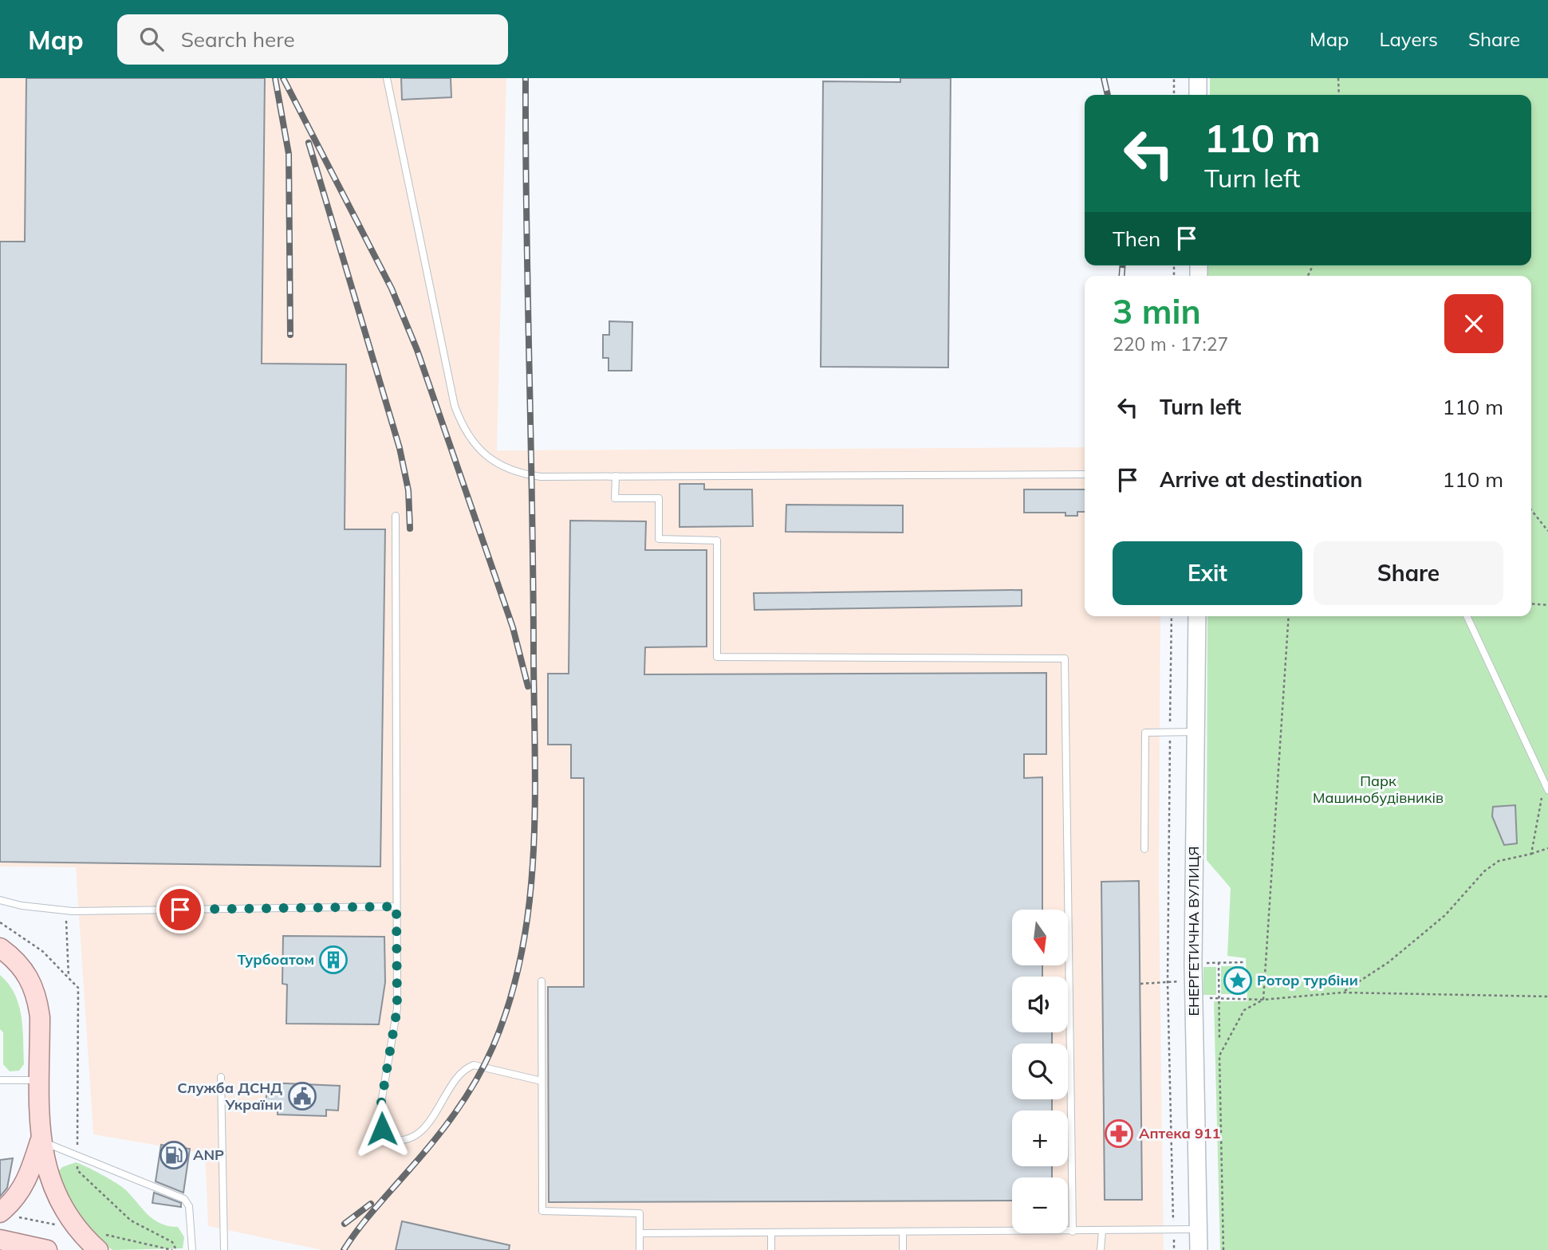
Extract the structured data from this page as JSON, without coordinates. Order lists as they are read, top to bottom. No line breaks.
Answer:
{"streets":{"street":["ЕНЕРГЕТИЧНА ВУЛИЦЯ"]},"parks":["Парк Машинобудівників"],"places":{"building":["Турбоатом"],"place":["Ротор турбіни"],"public building":["Служба ДСНД України"],"pharmacy":["Аптека 911"],"fuel station":["ANP"]},"north":"bottom","page":{"header":"Map","search":"Search here","nav":["Map","Layers","Share"],"turn":["110 m","Turn left"],"then":"Then","heading":["3 min","220 m · 17:27"],"list":[{"name":"Turn left","value":"110 m"},{"name":"Arrive at destination","value":"110 m"}],"buttons":["Exit","Share"],"map_buttons":["+","−"]}}
